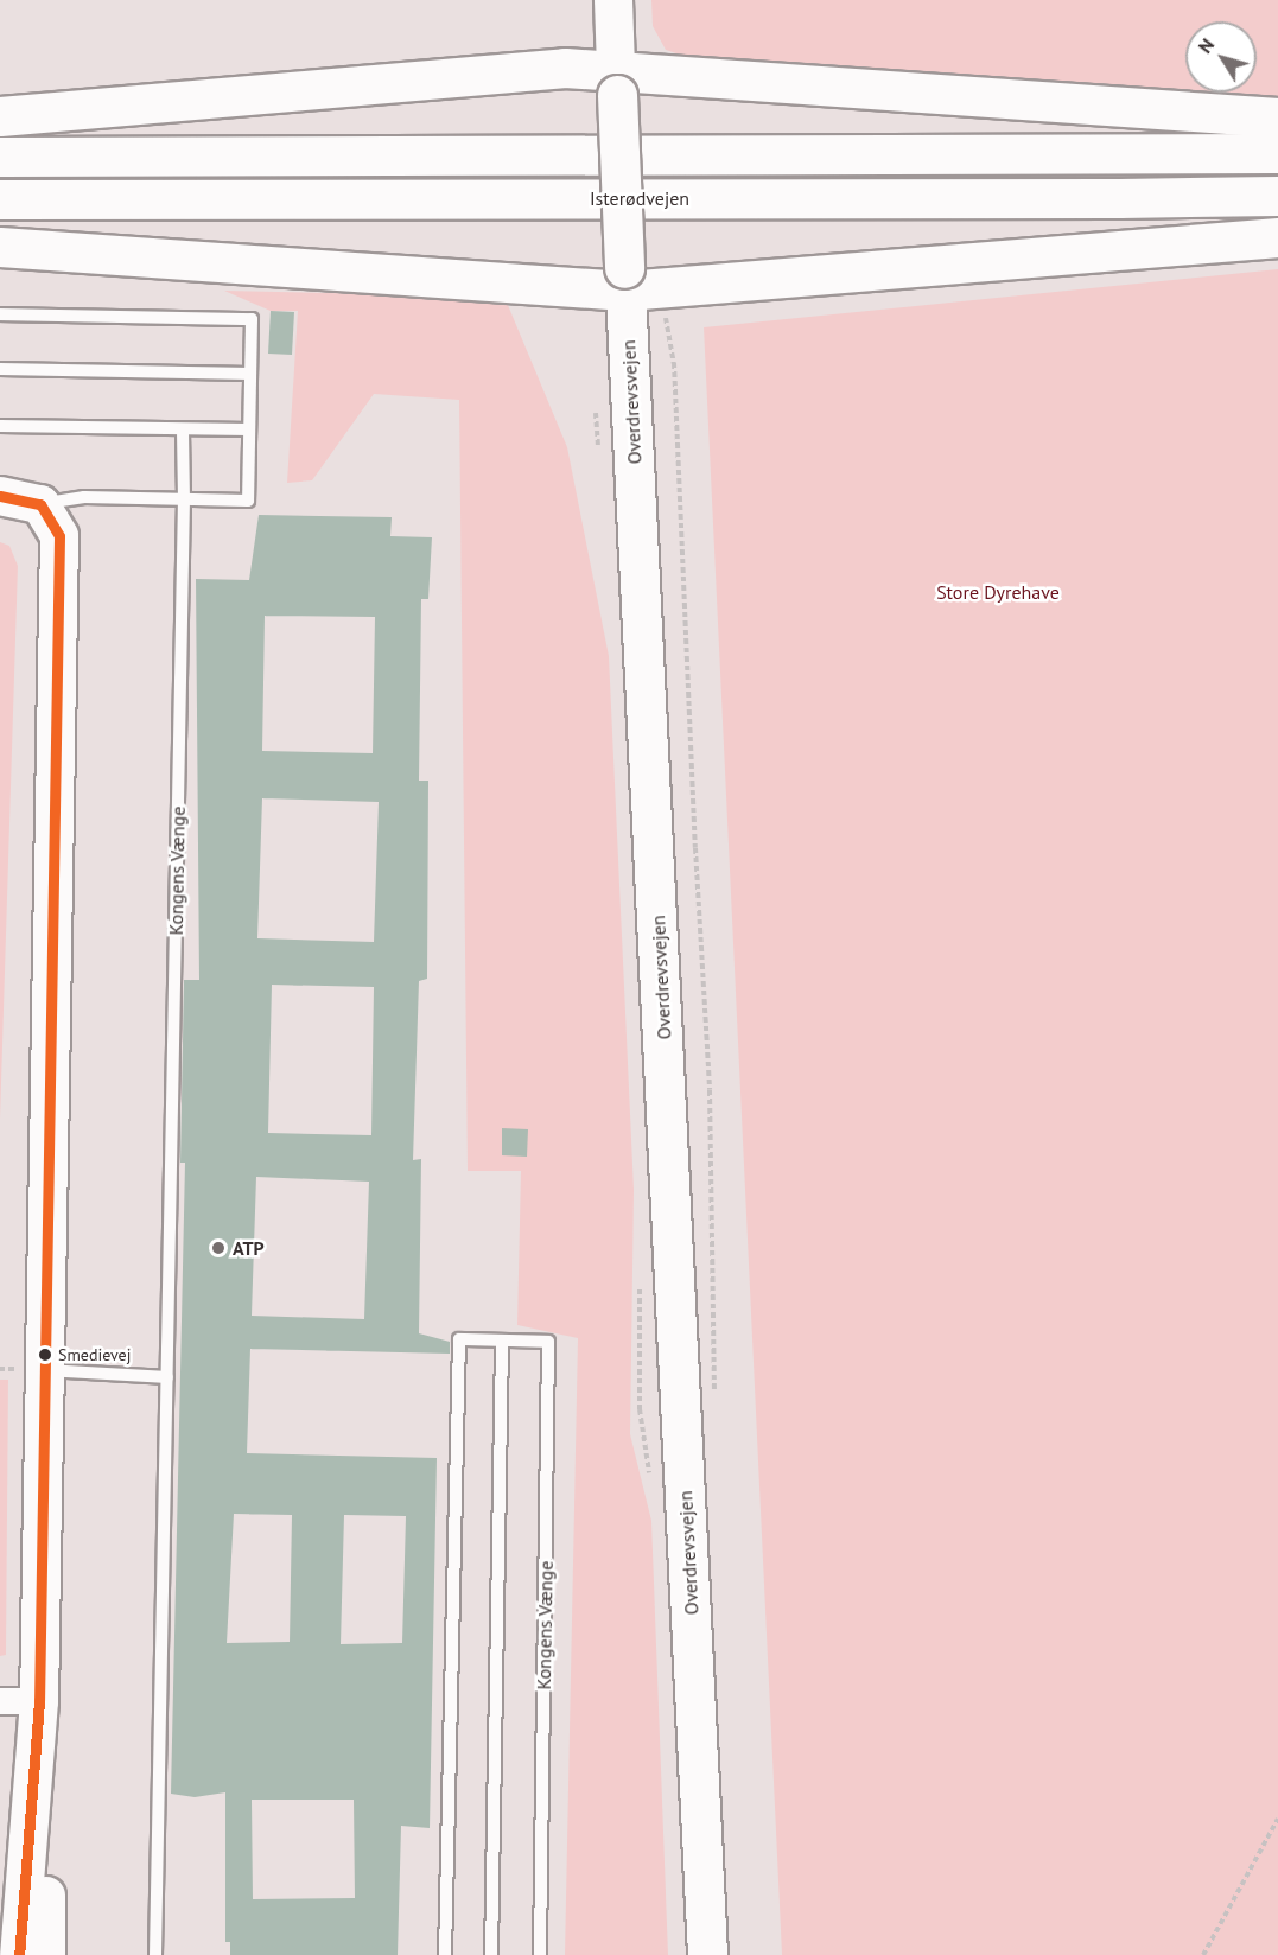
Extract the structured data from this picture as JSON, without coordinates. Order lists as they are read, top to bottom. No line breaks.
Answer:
{"streets":{"main road":["Isterødvejen","Overdrevsvejen"],"lane":["Kongens Vænge"]},"parks":["Store Dyrehave"],"places":["ATP","Smedievej"],"north":"top left"}
